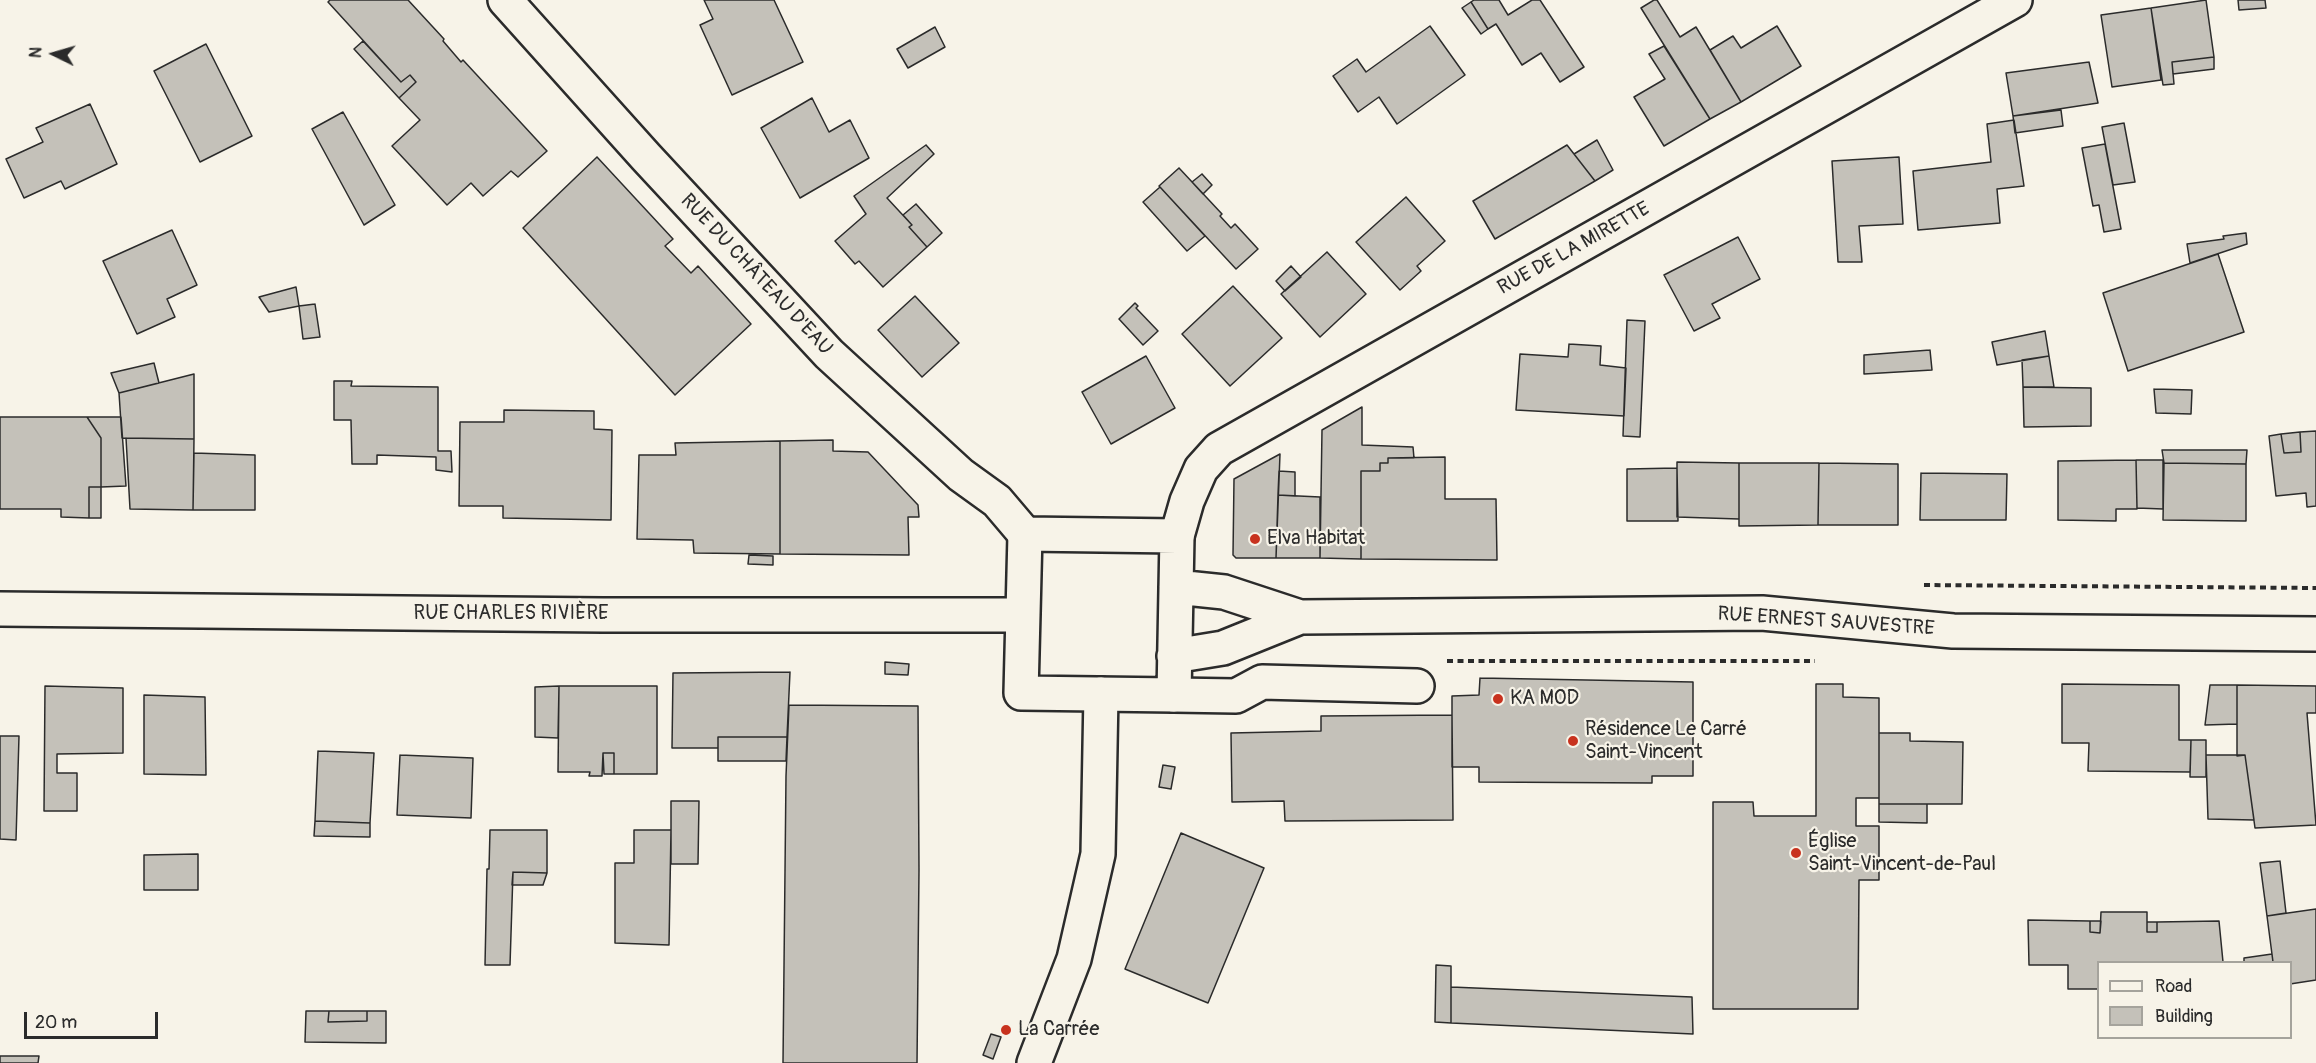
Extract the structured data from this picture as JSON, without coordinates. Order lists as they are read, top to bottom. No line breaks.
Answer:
{"streets":{"main road":["RUE DE LA MIRETTE","RUE DU CHÂTEAU D'EAU","RUE CHARLES RIVIÈRE","RUE ERNEST SAUVESTRE"]},"crossings":[["RUE DE LA MIRETTE","RUE ERNEST SAUVESTRE"]],"places":["Elva Habitat","KA MOD","Résidence Le Carré Saint-Vincent","Église Saint-Vincent-de-Paul","La Carrée"],"legend":["Road","Building"],"scale_bar":"20 m","north":"left"}
